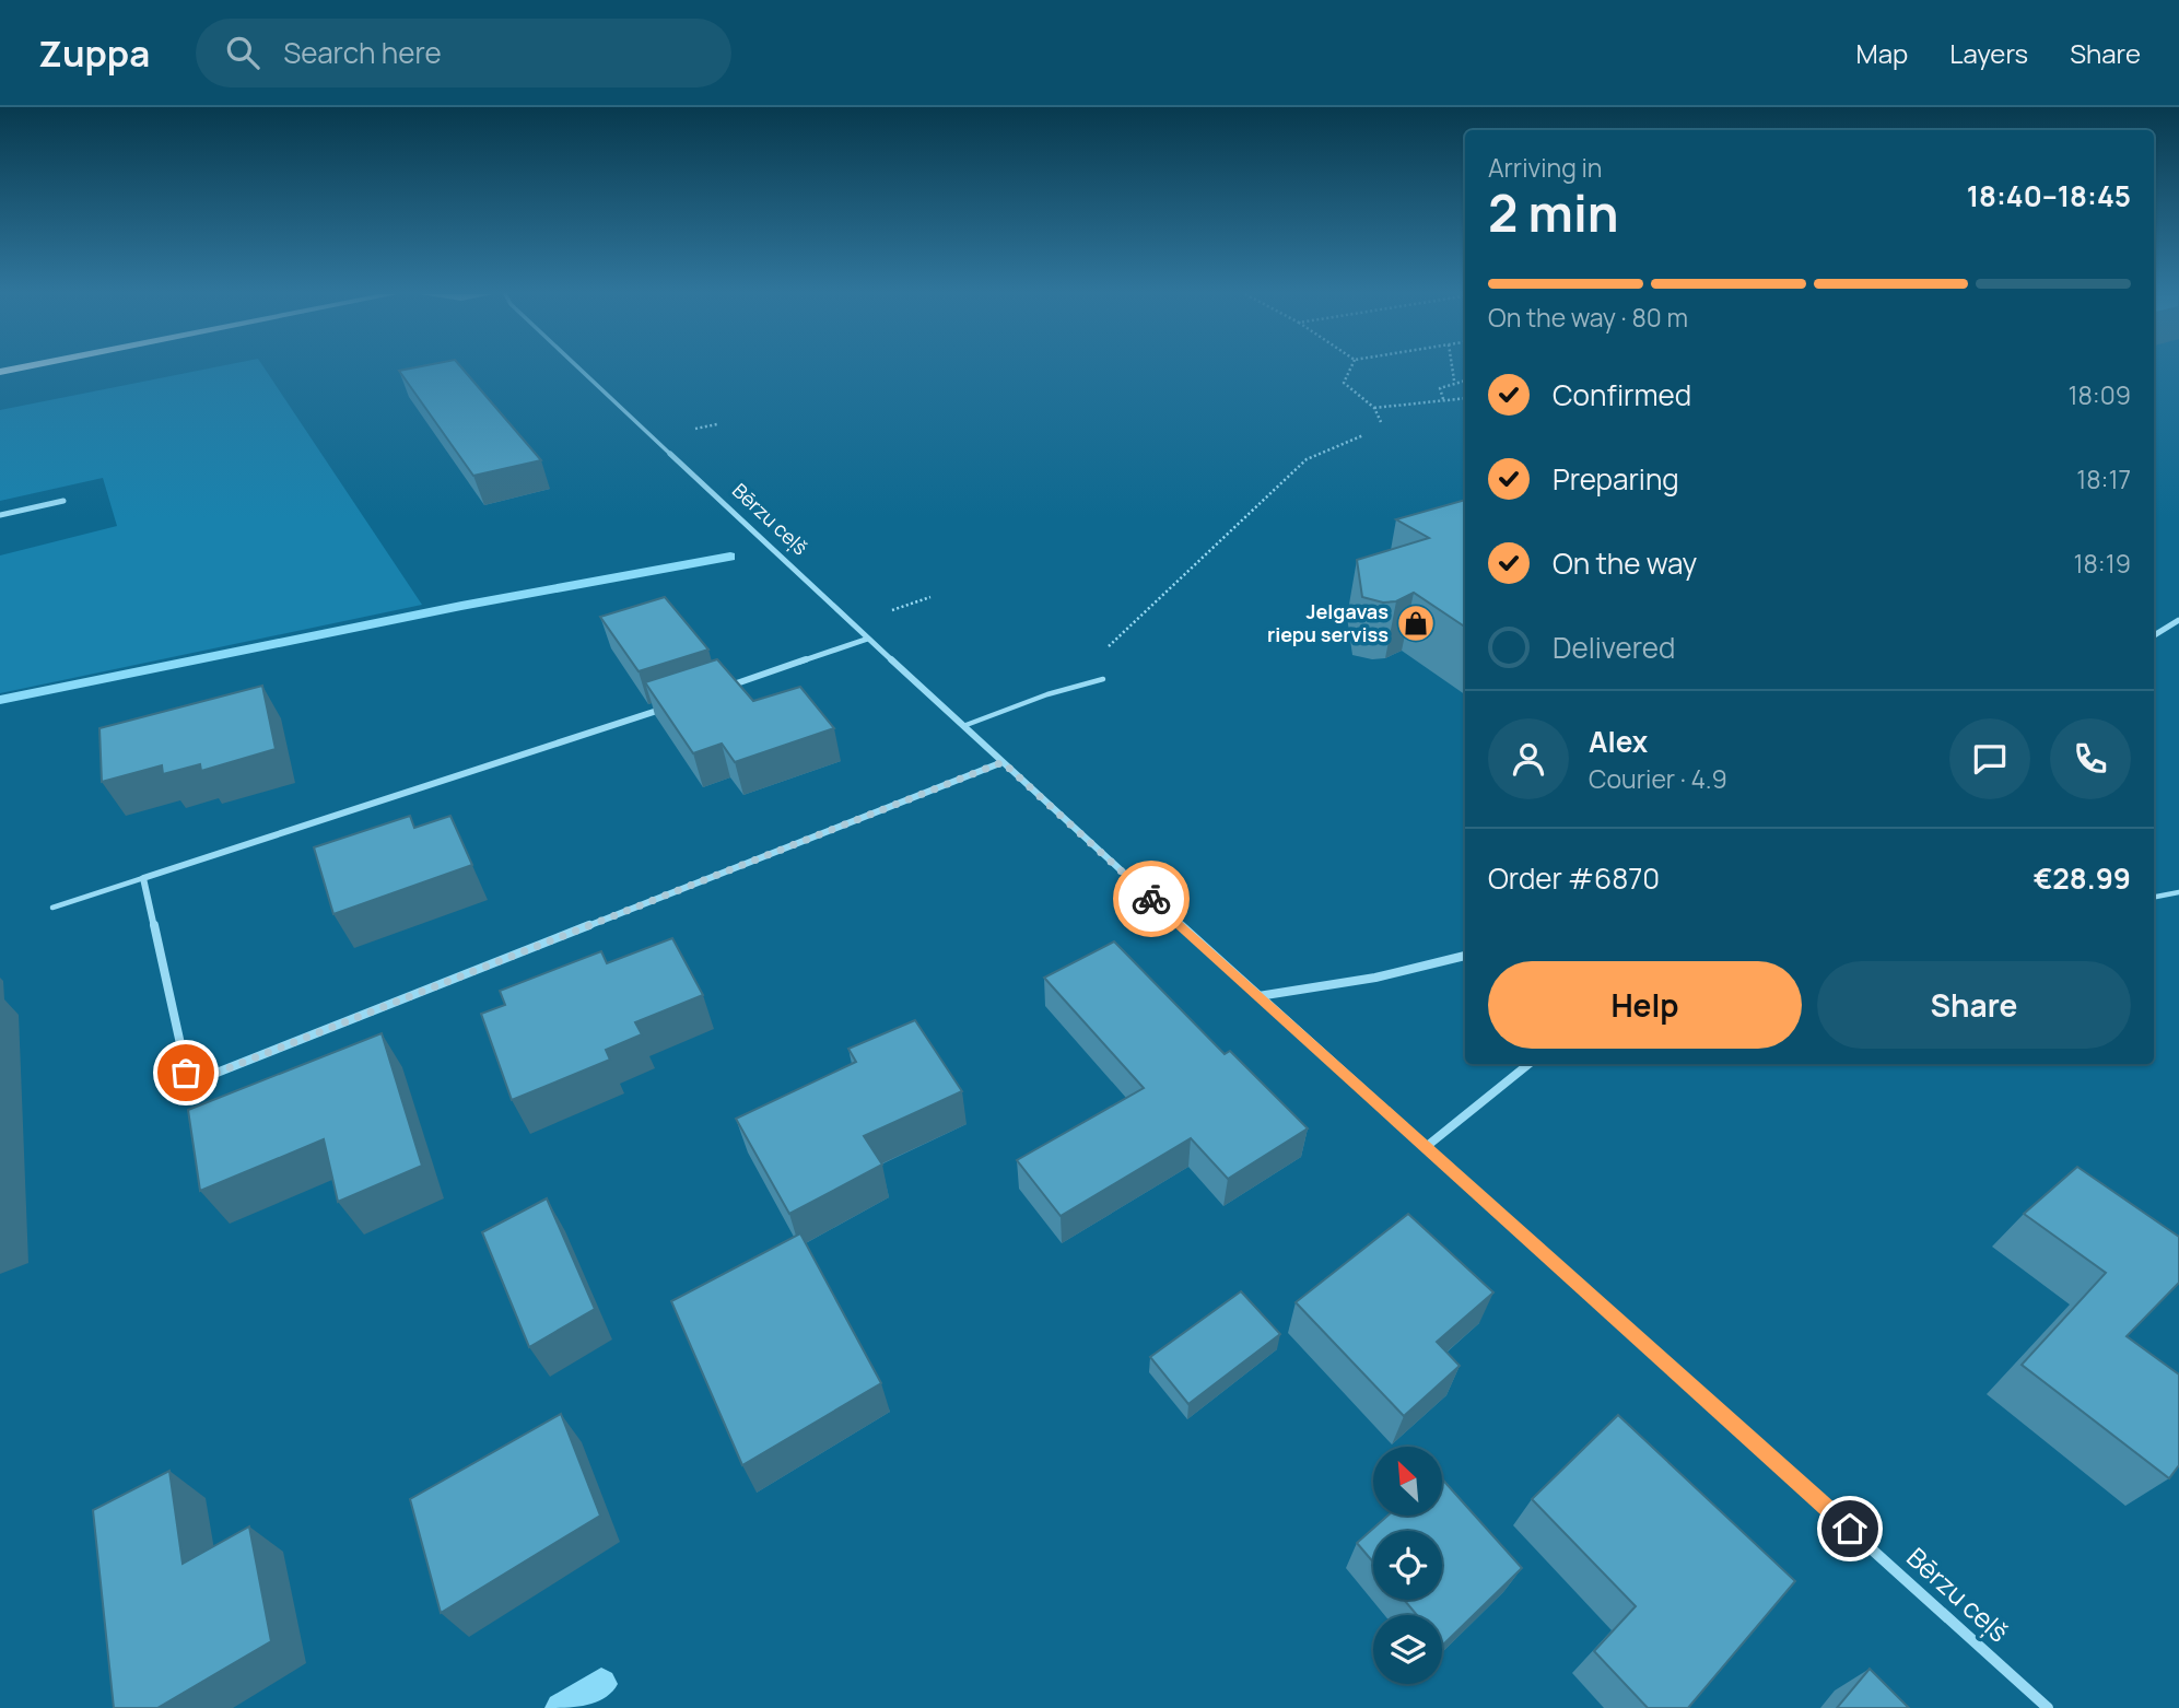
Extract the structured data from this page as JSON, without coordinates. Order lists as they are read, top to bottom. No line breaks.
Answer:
{"streets":{"street":["Bērzu ceļš"]},"places":{"shop":["Jelgavas riepu serviss"]},"north":"top left","page":{"header":"Zuppa","search":"Search here","nav":["Map","Layers","Share"],"heading":["2 min","Arriving in","18:40–18:45"],"panel":["Alex","Courier · 4.9","Order #6870","€28.99"],"bar":"On the way · 80 m","list":[["Confirmed","18:09"],["Preparing","18:17"],["On the way","18:19"],"Delivered"],"buttons":["Help","Share"]}}
